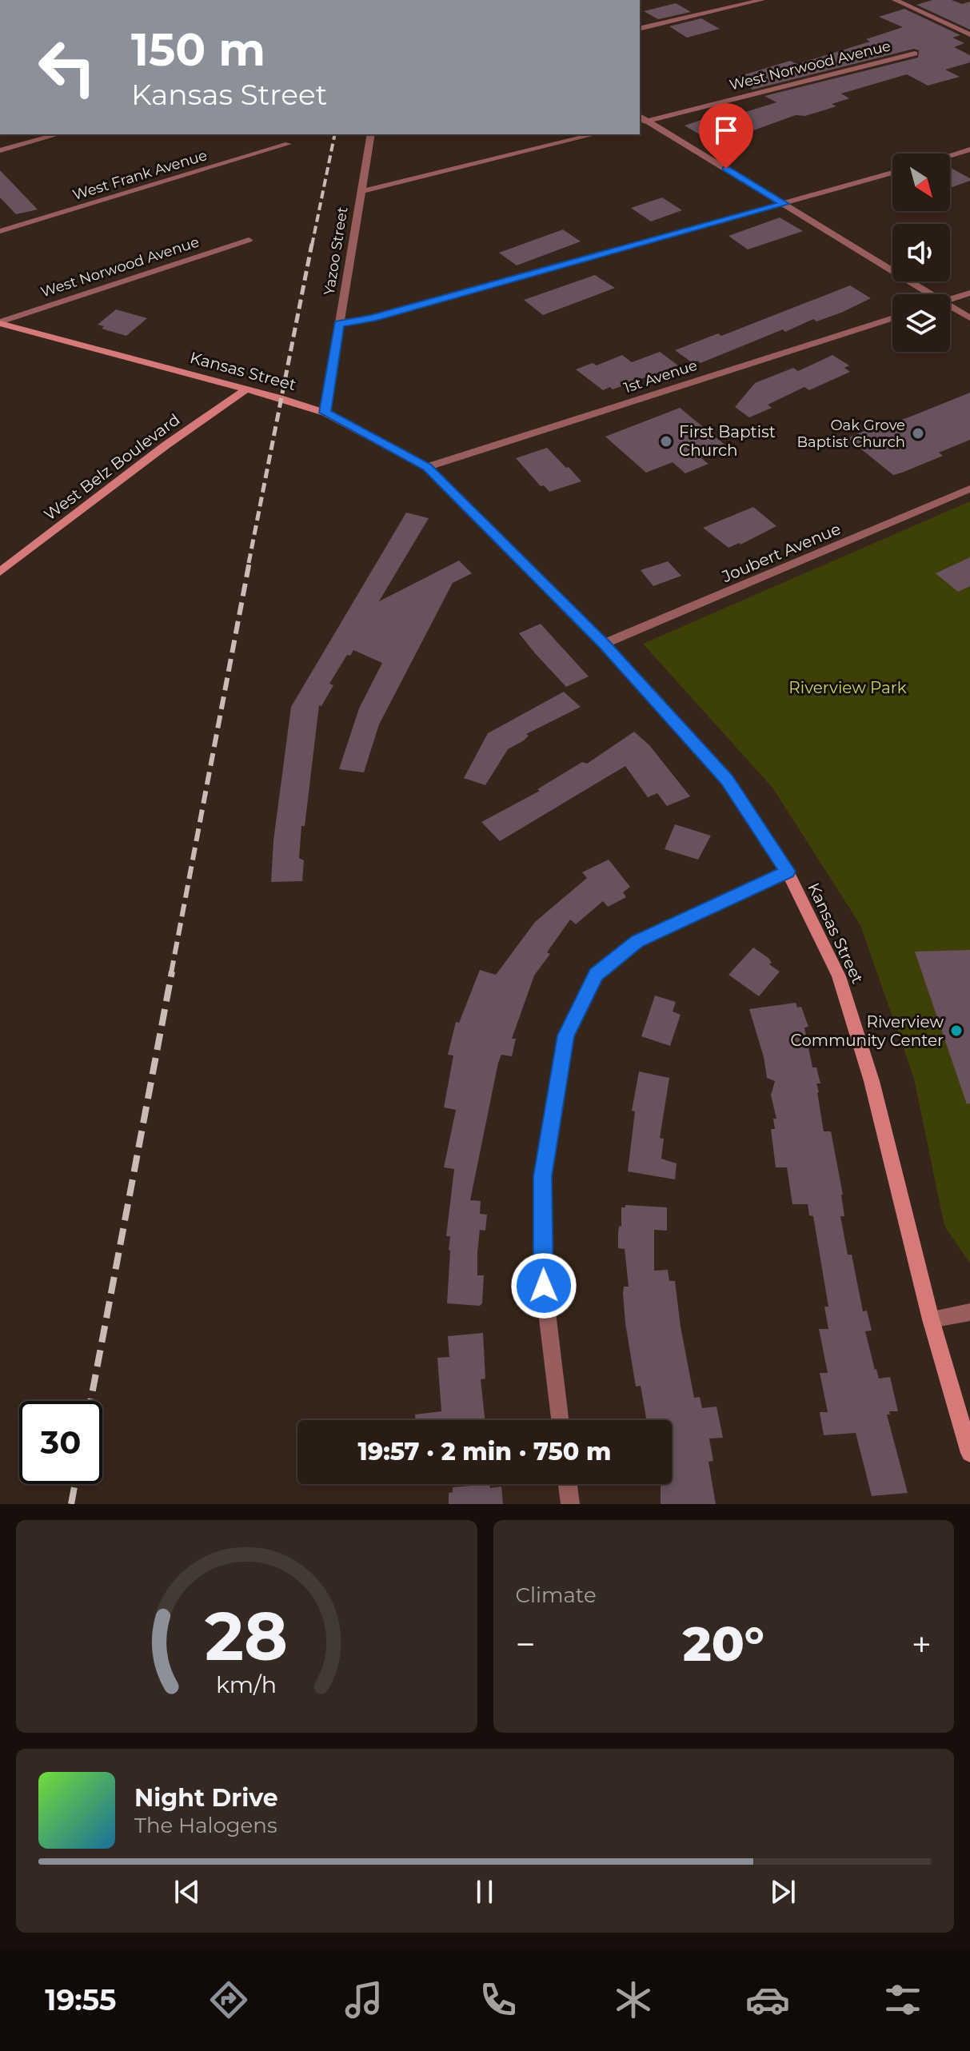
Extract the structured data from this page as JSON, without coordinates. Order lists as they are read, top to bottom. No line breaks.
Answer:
{"streets":{"street":["West Norwood Avenue","West Frank Avenue","Yazoo Street","Kansas Street","1st Avenue","West Belz Boulevard","Joubert Avenue"]},"crossings":[["West Norwood Avenue","Kansas Street"],["Yazoo Street","Kansas Street"],["Kansas Street","1st Avenue"],["Kansas Street","West Belz Boulevard"],["Kansas Street","Joubert Avenue"]],"parks":["Riverview Park"],"places":["Oak Grove Baptist Church","First Baptist Church","Riverview Community Center"],"north":"bottom right","page":{"turn":["150 m","Kansas Street"],"limit":"30","trip":"19:57 · 2 min · 750 m","tile":"Climate","heat":["−","20°","+"],"song":["Night Drive","The Halogens"],"tabs":"19:55","gauge":["28","km/h"]}}
